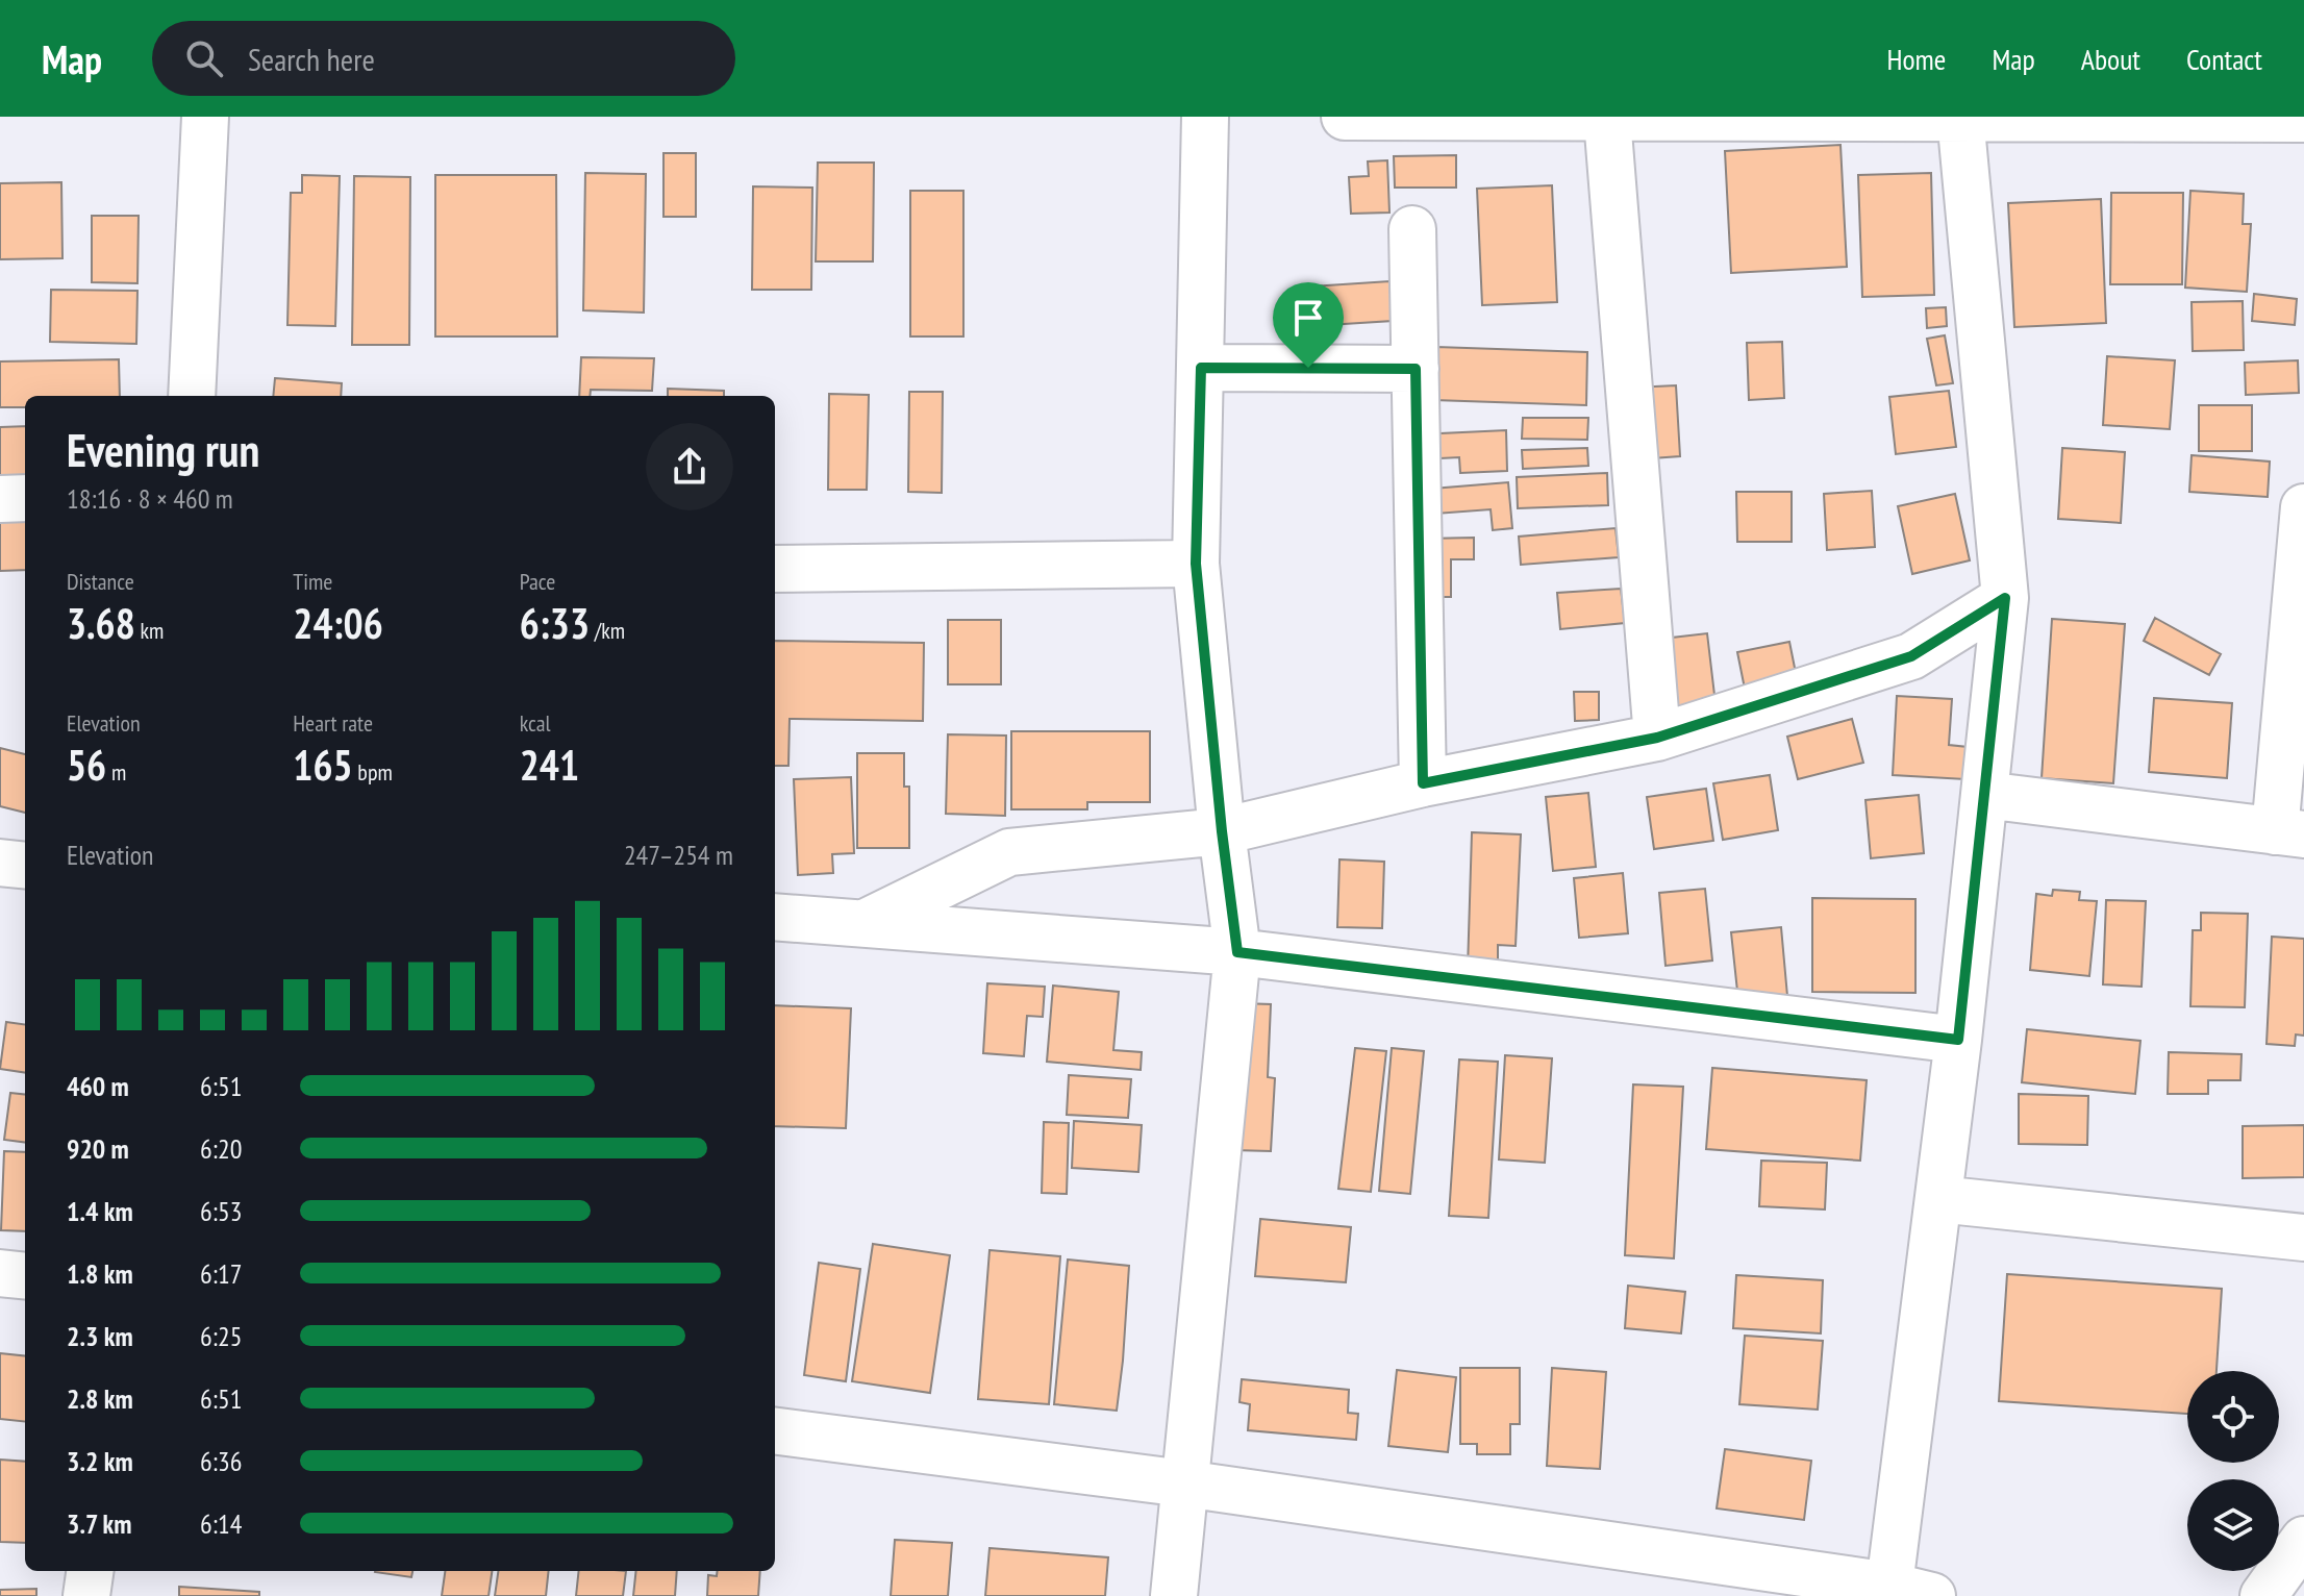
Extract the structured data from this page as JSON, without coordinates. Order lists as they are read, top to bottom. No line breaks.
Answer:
{"page":{"header":"Map","search":"Search here","nav":["Home","Map","About","Contact"],"heading":["Evening run","18:16 · 8 × 460 m"],"stats":[["Distance","3.68 km"],["Time","24:06"],["Pace","6:33 /km"],["Elevation","56 m"],["Heart rate","165 bpm"],["kcal","241"]],"chart":["Elevation","247–254 m"],"list":[{"name":"460 m","note":"6:51"},{"name":"920 m","note":"6:20"},{"name":"1.4 km","note":"6:53"},{"name":"1.8 km","note":"6:17"},{"name":"2.3 km","note":"6:25"},{"name":"2.8 km","note":"6:51"},{"name":"3.2 km","note":"6:36"},{"name":"3.7 km","note":"6:14"}]}}
